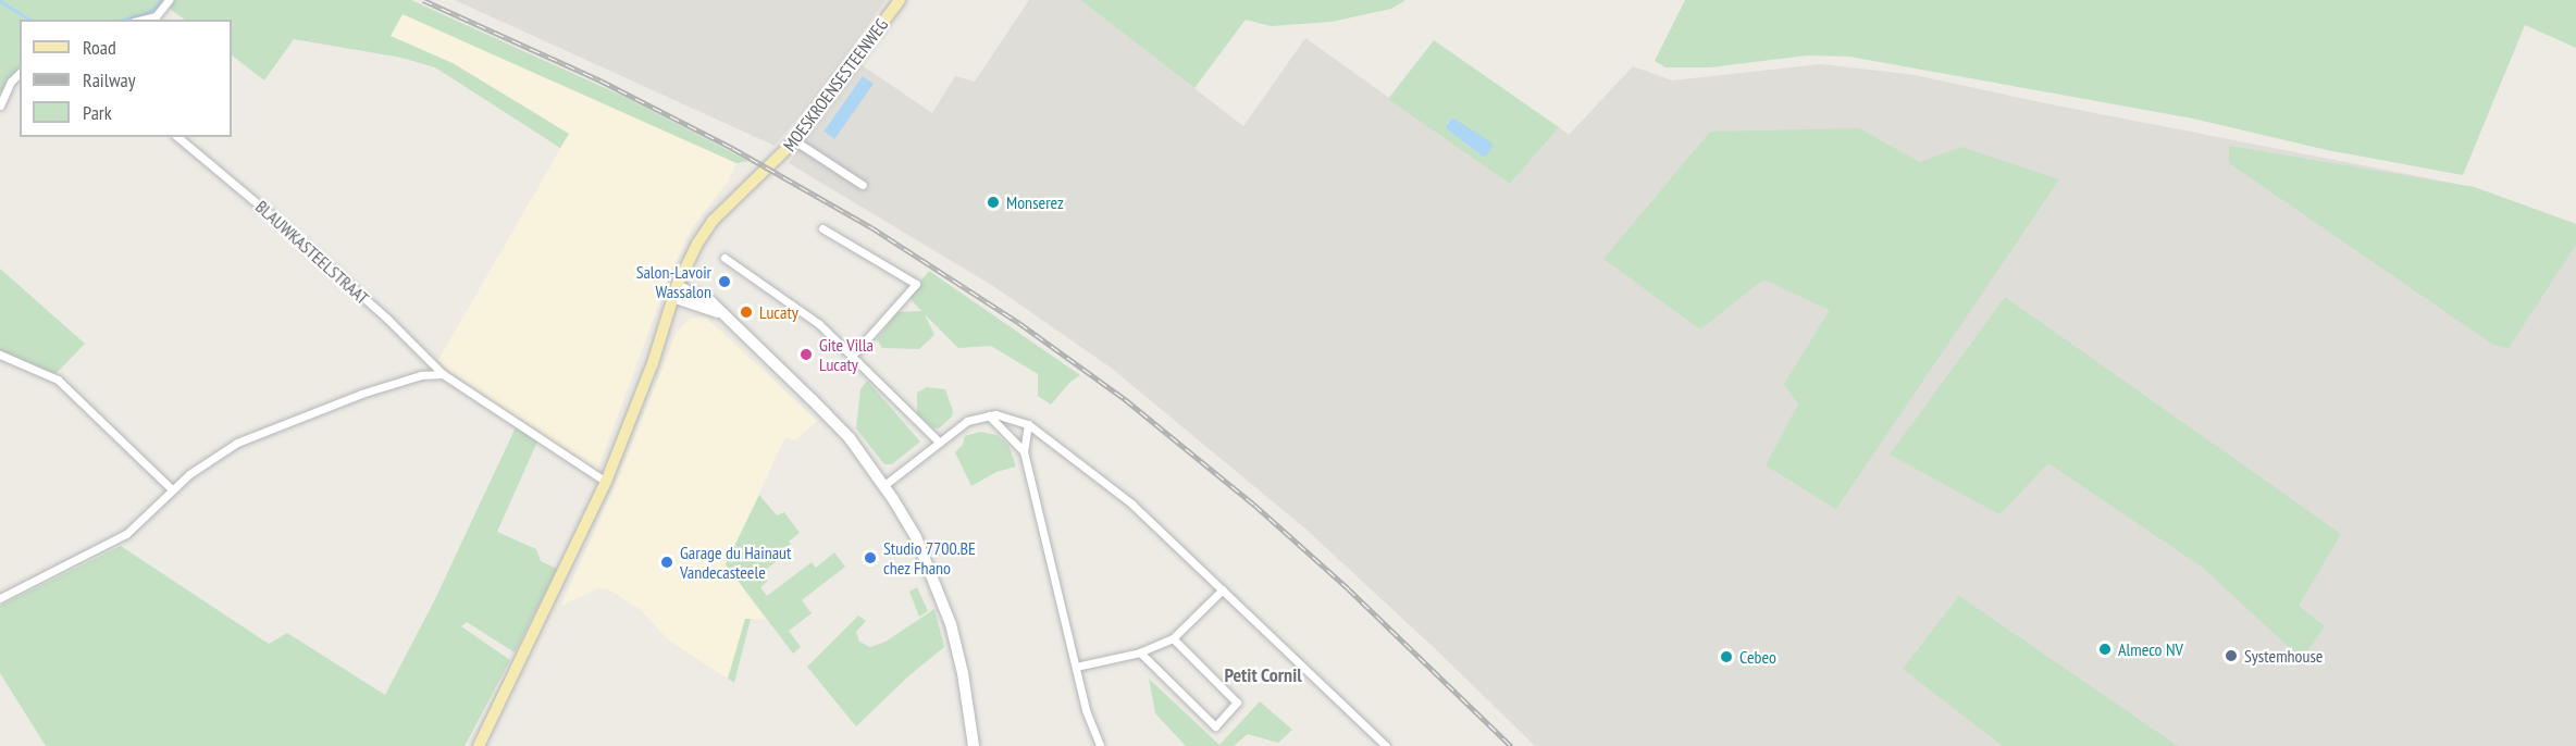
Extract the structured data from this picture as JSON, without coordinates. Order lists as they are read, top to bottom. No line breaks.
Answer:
{"streets":{"main road":["MOESKROENSESTEENWEG"],"street":["BLAUWKASTEELSTRAAT"]},"crossings":[["MOESKROENSESTEENWEG","BLAUWKASTEELSTRAAT"]],"districts":["Petit Cornil"],"places":["Monserez","Salon-Lavoir Wassalon","Lucaty","Gite Villa Lucaty","Studio 7700.BE chez Fhano","Garage du Hainaut Vandecasteele","Almeco NV","Systemhouse","Cebeo"],"legend":["Road","Railway","Park"]}
